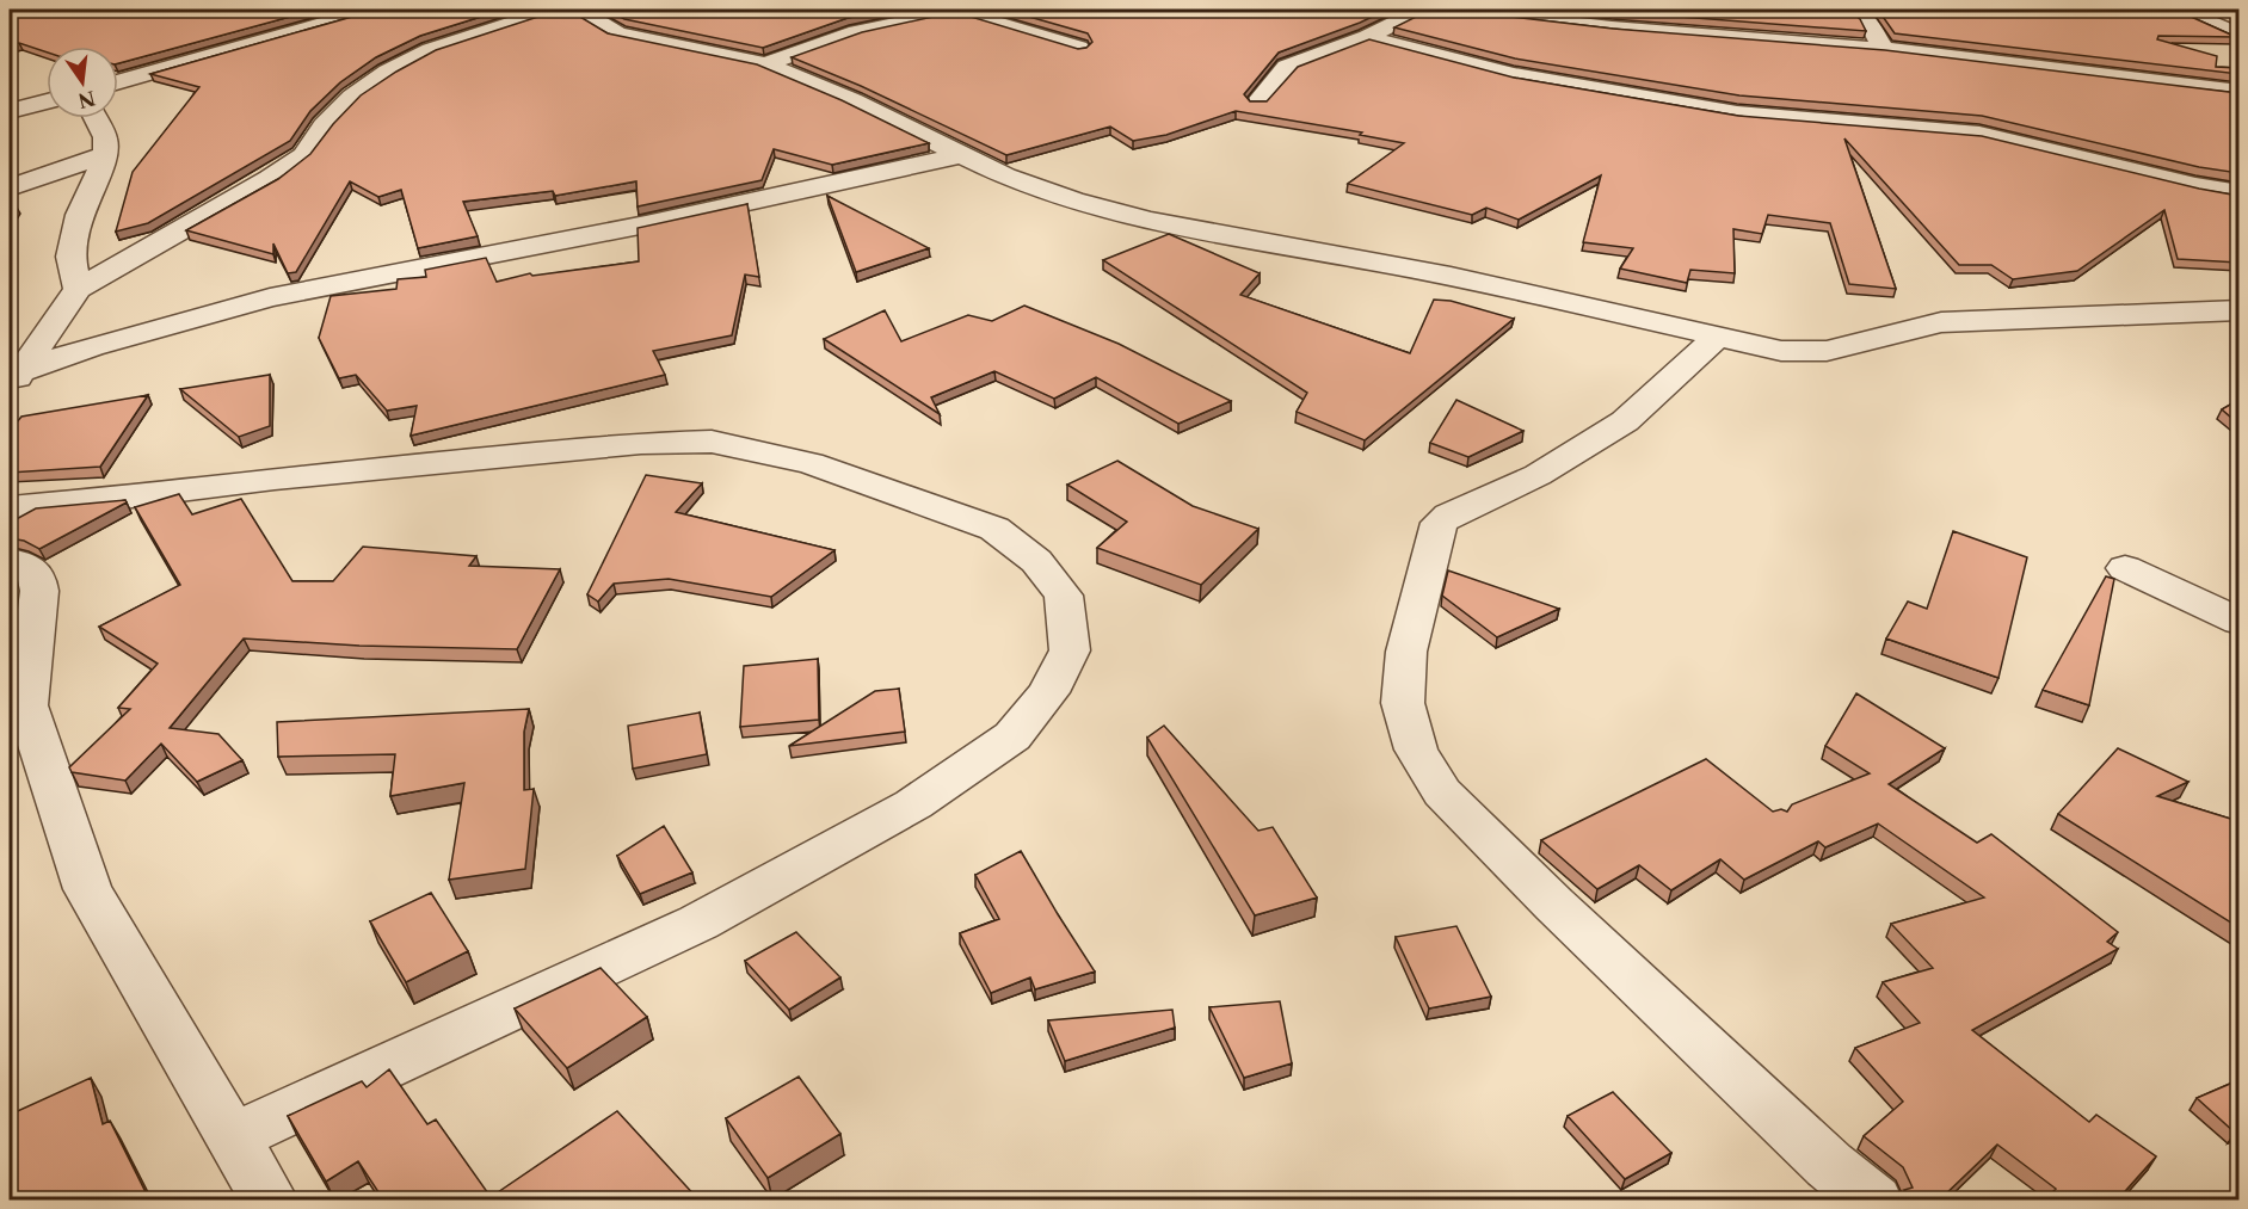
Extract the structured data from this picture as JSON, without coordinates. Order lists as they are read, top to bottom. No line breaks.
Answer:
{"north":"bottom"}
